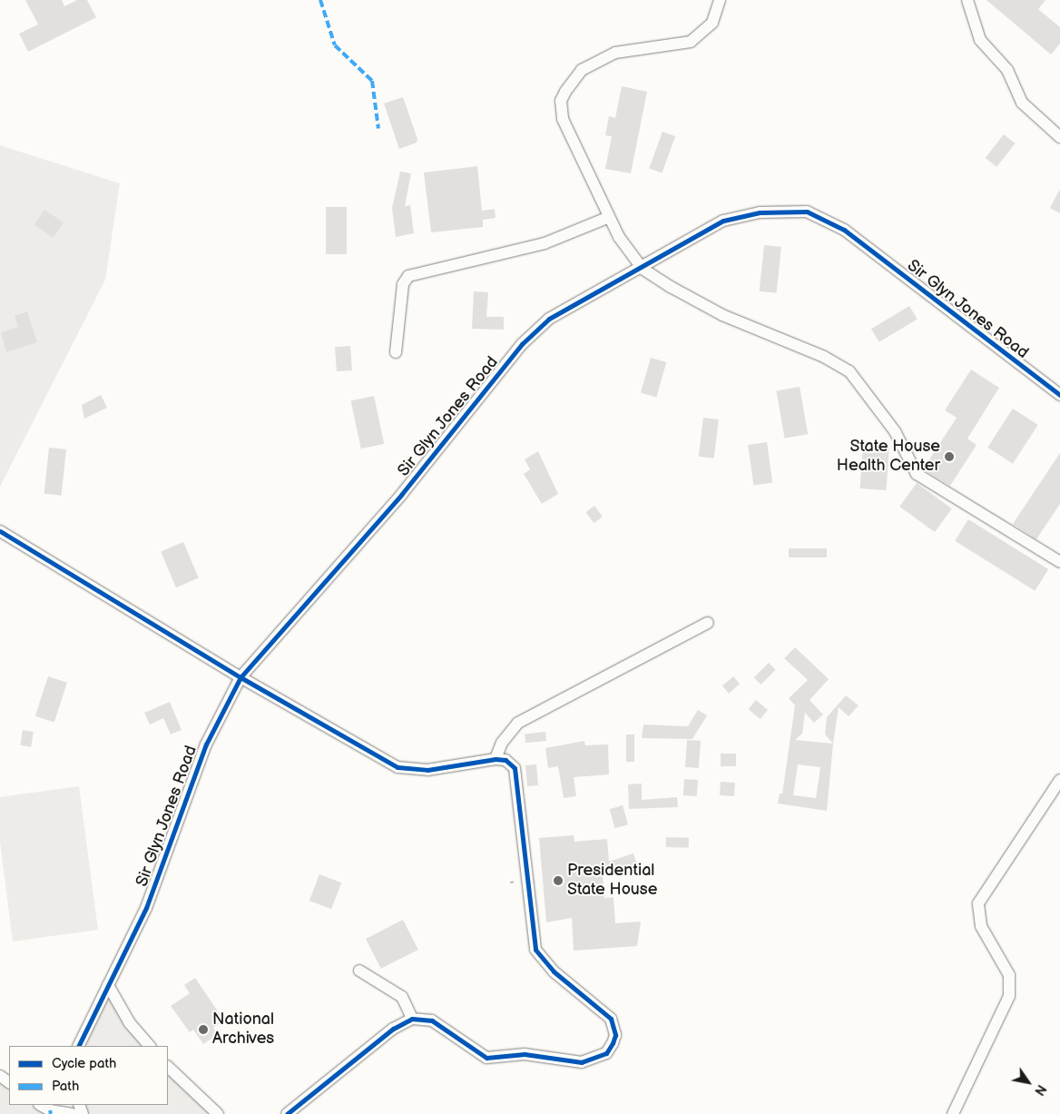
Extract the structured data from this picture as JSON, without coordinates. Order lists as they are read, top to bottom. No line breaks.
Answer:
{"streets":{"street":["Sir Glyn Jones Road"]},"places":["State House Health Center","Presidential State House","National Archives"],"legend":["Cycle path","Path"],"north":"bottom right"}
